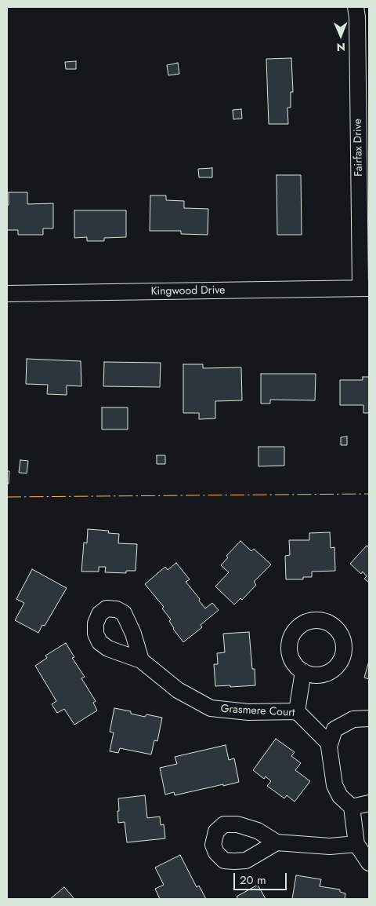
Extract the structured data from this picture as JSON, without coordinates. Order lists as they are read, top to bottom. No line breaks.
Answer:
{"streets":{"street":["Fairfax Drive","Kingwood Drive","Grasmere Court"]},"crossings":[["Fairfax Drive","Kingwood Drive"]],"scale_bar":"20 m","north":"bottom"}
